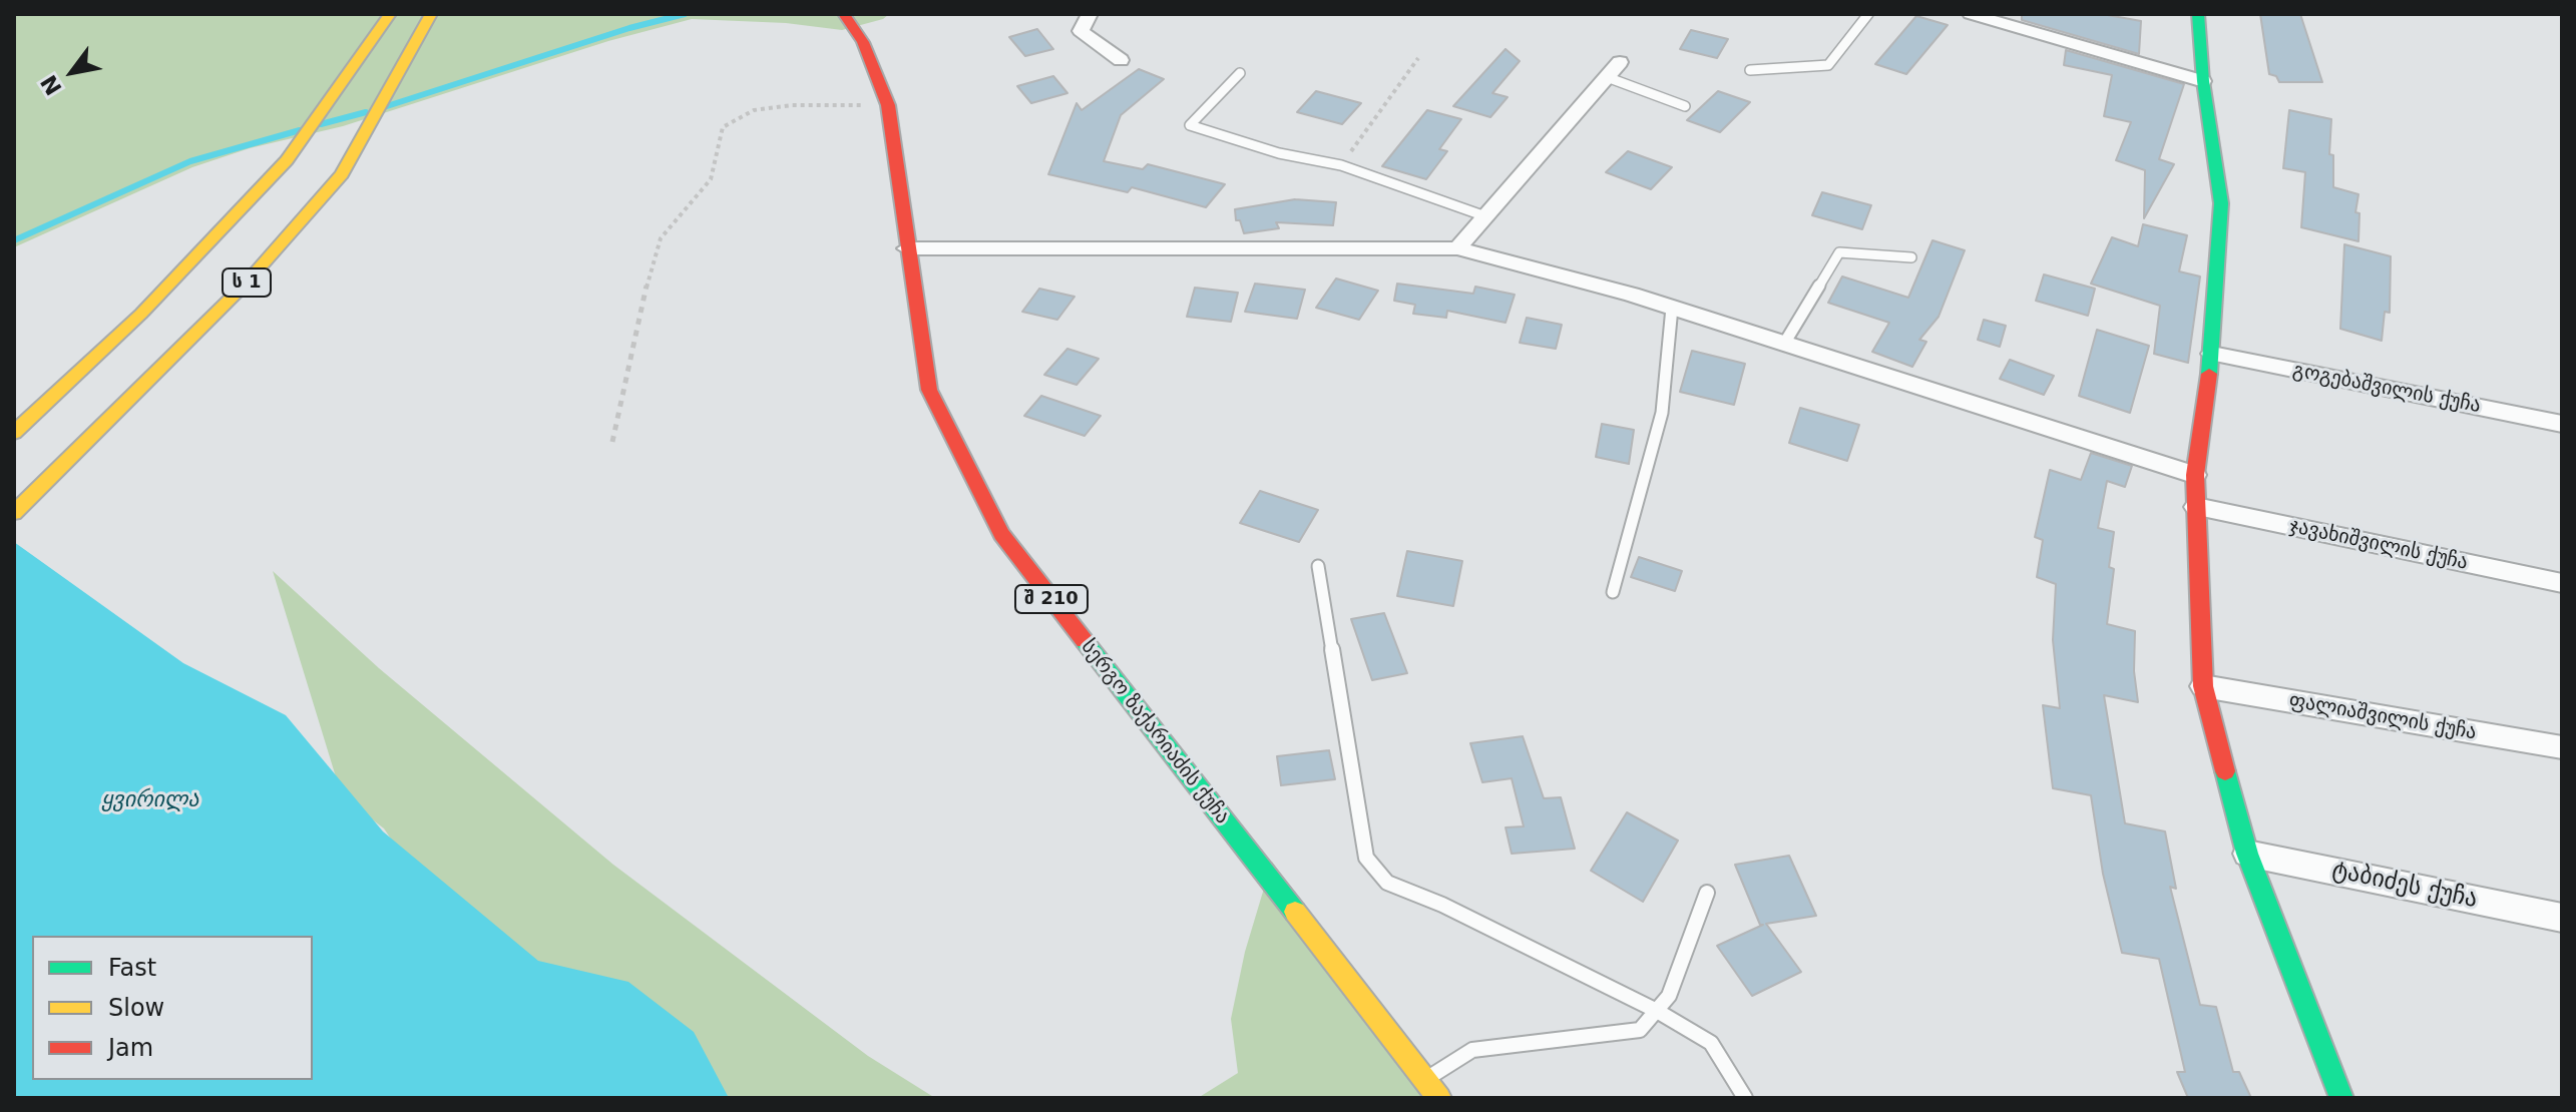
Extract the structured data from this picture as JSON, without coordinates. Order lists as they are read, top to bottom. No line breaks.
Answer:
{"streets":{"main road":["ს 1","შ 210","სერგო ზაქარიაძის ქუჩა"],"street":["გოგებაშვილის ქუჩა","ჯავახიშვილის ქუჩა","ფალიაშვილის ქუჩა","ტაბიძეს ქუჩა"]},"water":["ყვირილა"],"legend":["Fast","Slow","Jam"],"north":"bottom left"}
